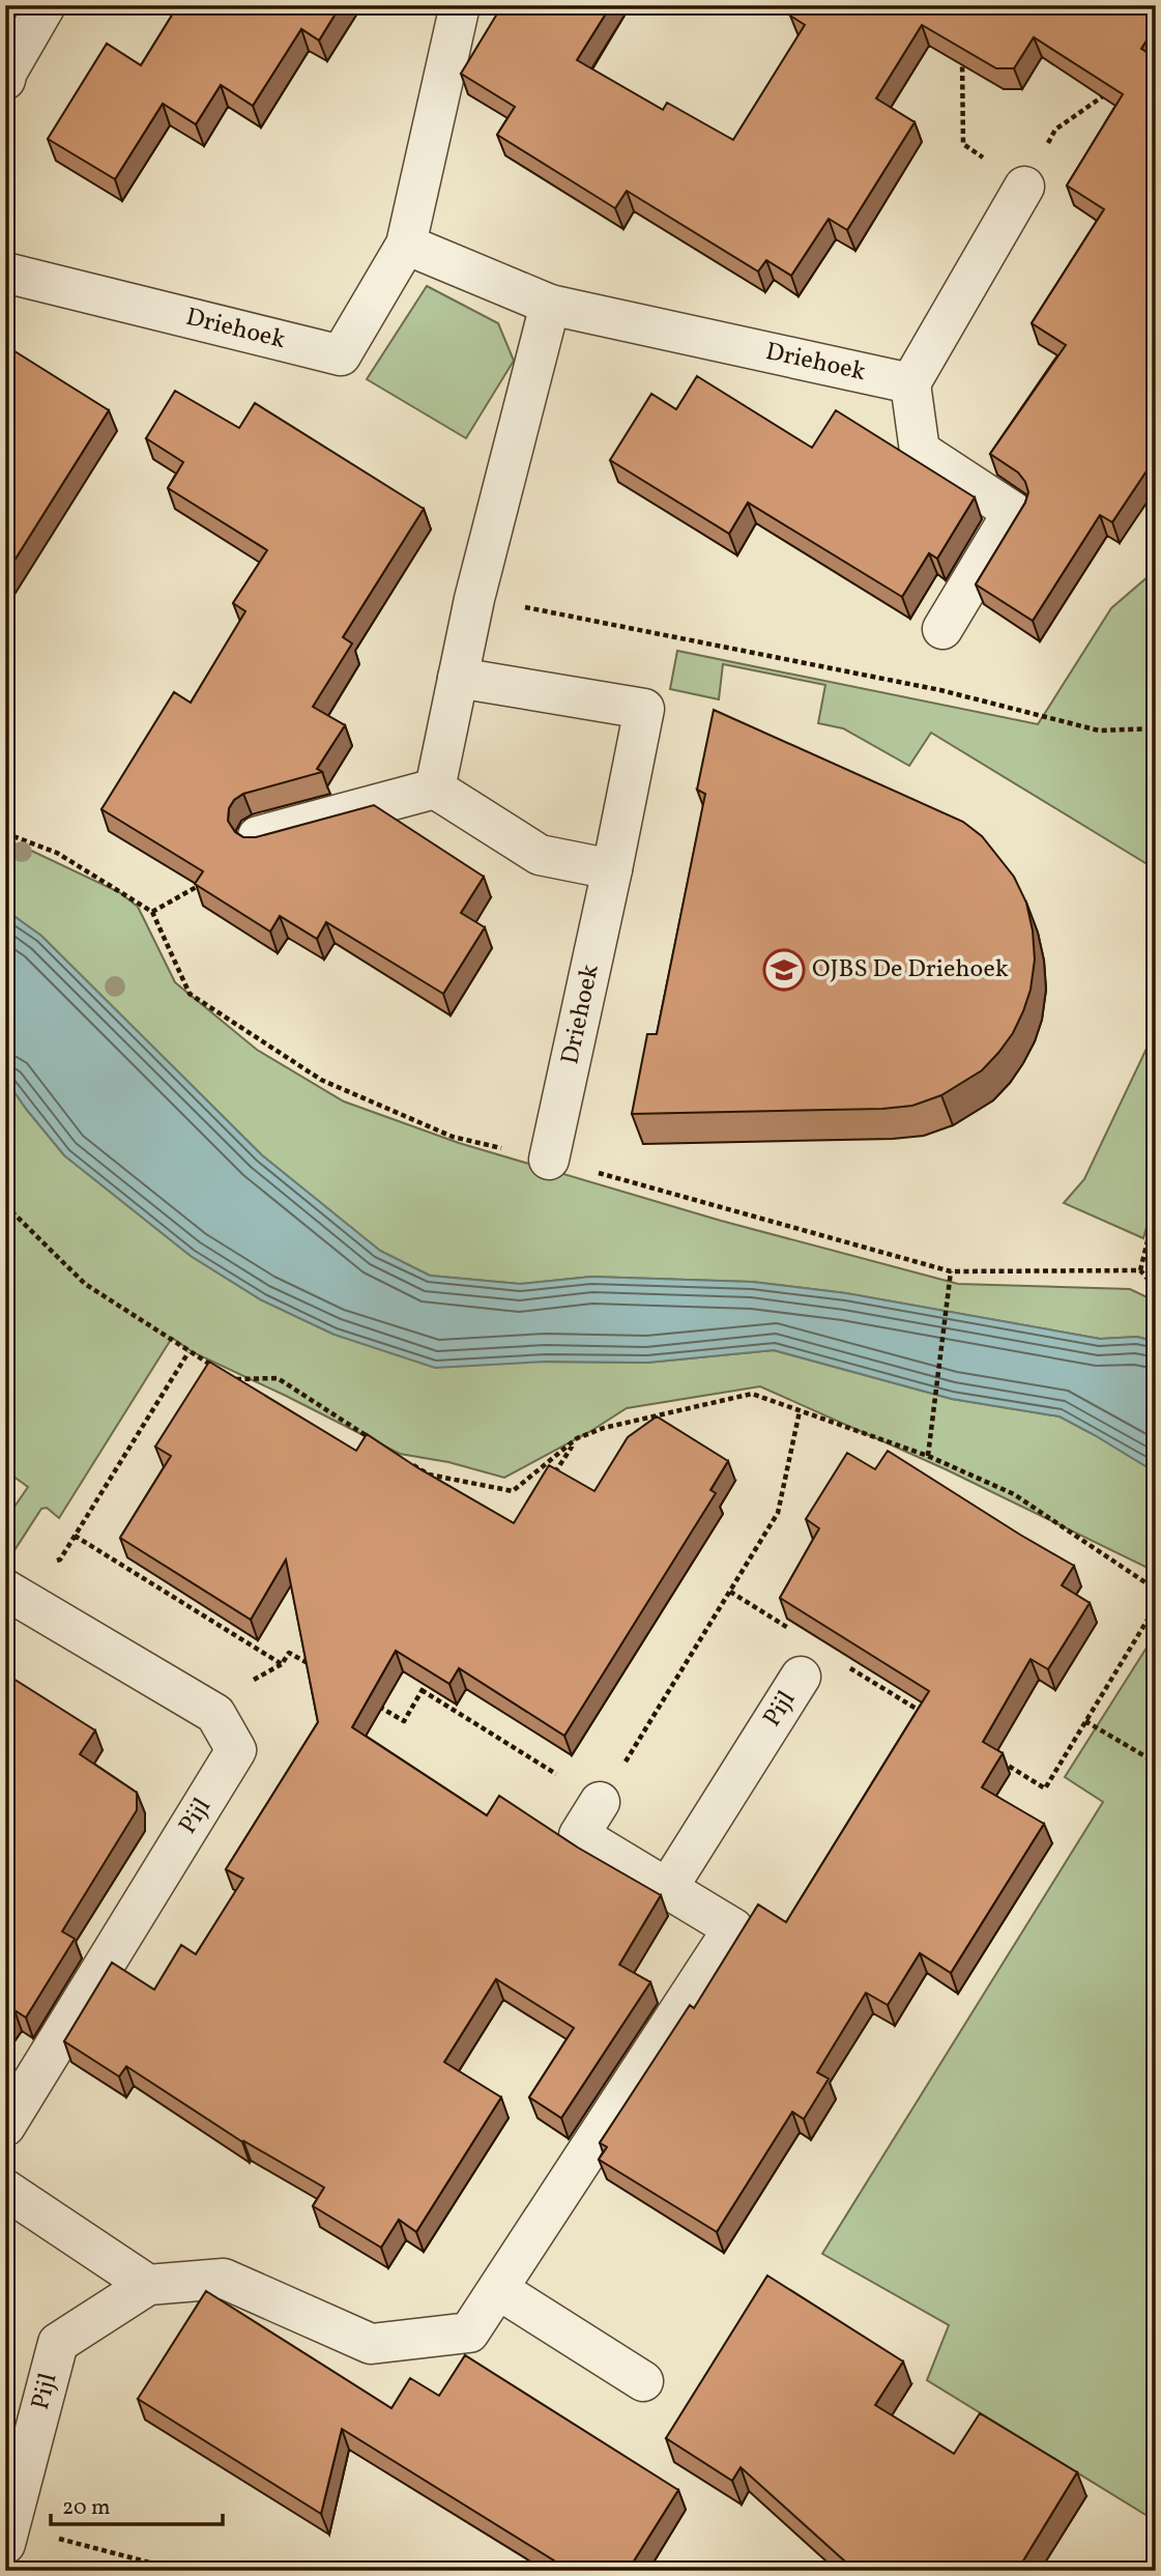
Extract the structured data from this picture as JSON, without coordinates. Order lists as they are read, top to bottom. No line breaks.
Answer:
{"streets":{"street":["Driehoek","Pijl"]},"places":{"school or university":["OJBS De Driehoek"]},"scale_bar":"20 m"}
